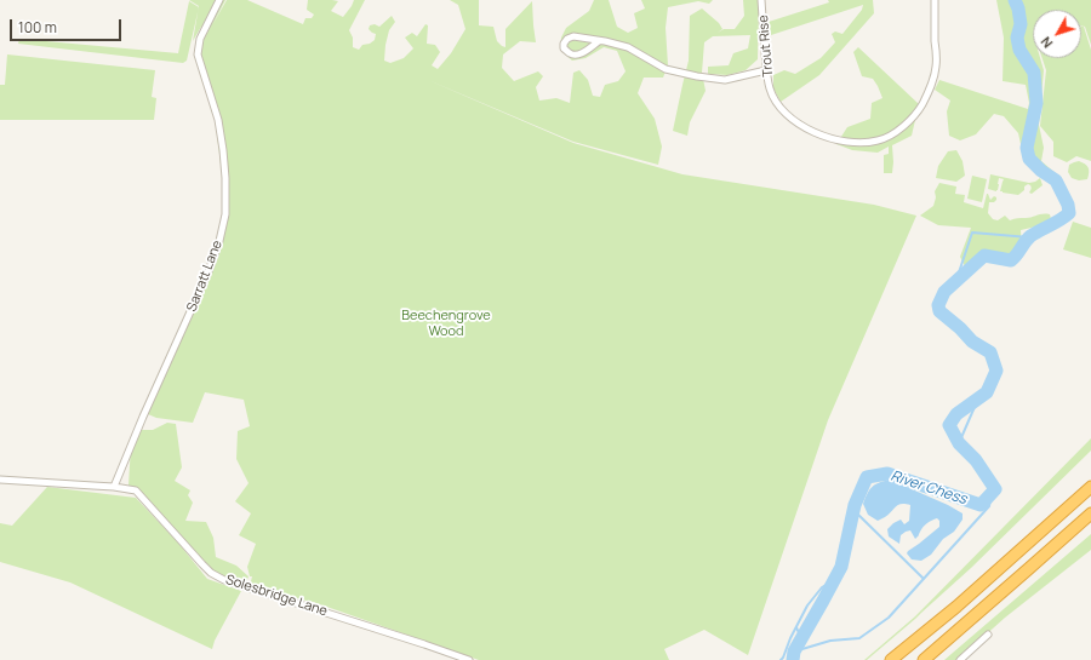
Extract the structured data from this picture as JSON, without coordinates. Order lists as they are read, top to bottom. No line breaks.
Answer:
{"streets":{"street":["Trout Rise","Sarratt Lane","Solesbridge Lane"]},"crossings":[["Sarratt Lane","Solesbridge Lane"]],"water":["River Chess"],"parks":["Beechengrove Wood"],"scale_bar":"100 m","north":"bottom left"}
